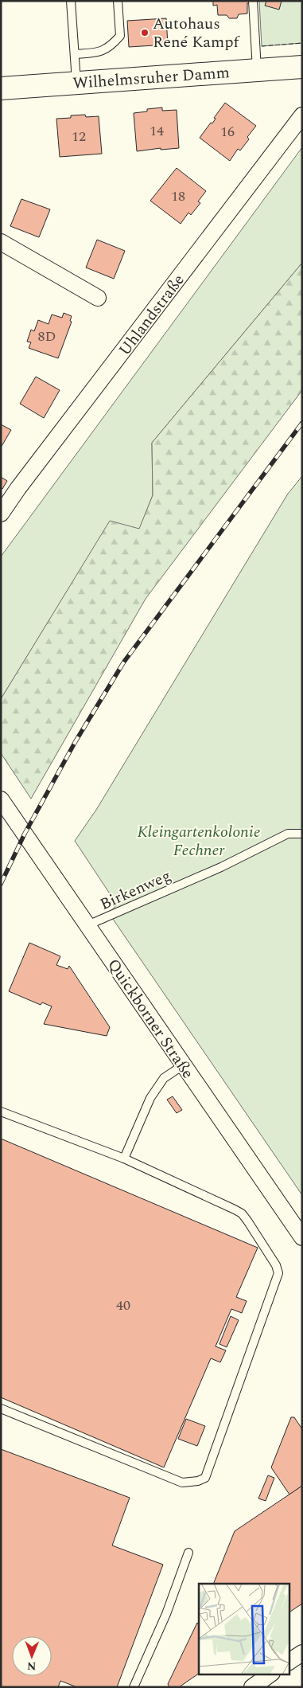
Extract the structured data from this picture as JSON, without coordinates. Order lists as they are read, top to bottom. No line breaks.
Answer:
{"streets":{"main road":["Wilhelmsruher Damm"],"street":["Uhlandstraße","Quickborner Straße"],"lane":["Birkenweg"]},"crossings":[["Birkenweg","Quickborner Straße"]],"parks":["Kleingartenkolonie Fechner"],"places":["Autohaus René Kampf"],"house_numbers":["14","16","12","18","8D","40"],"north":"bottom"}
